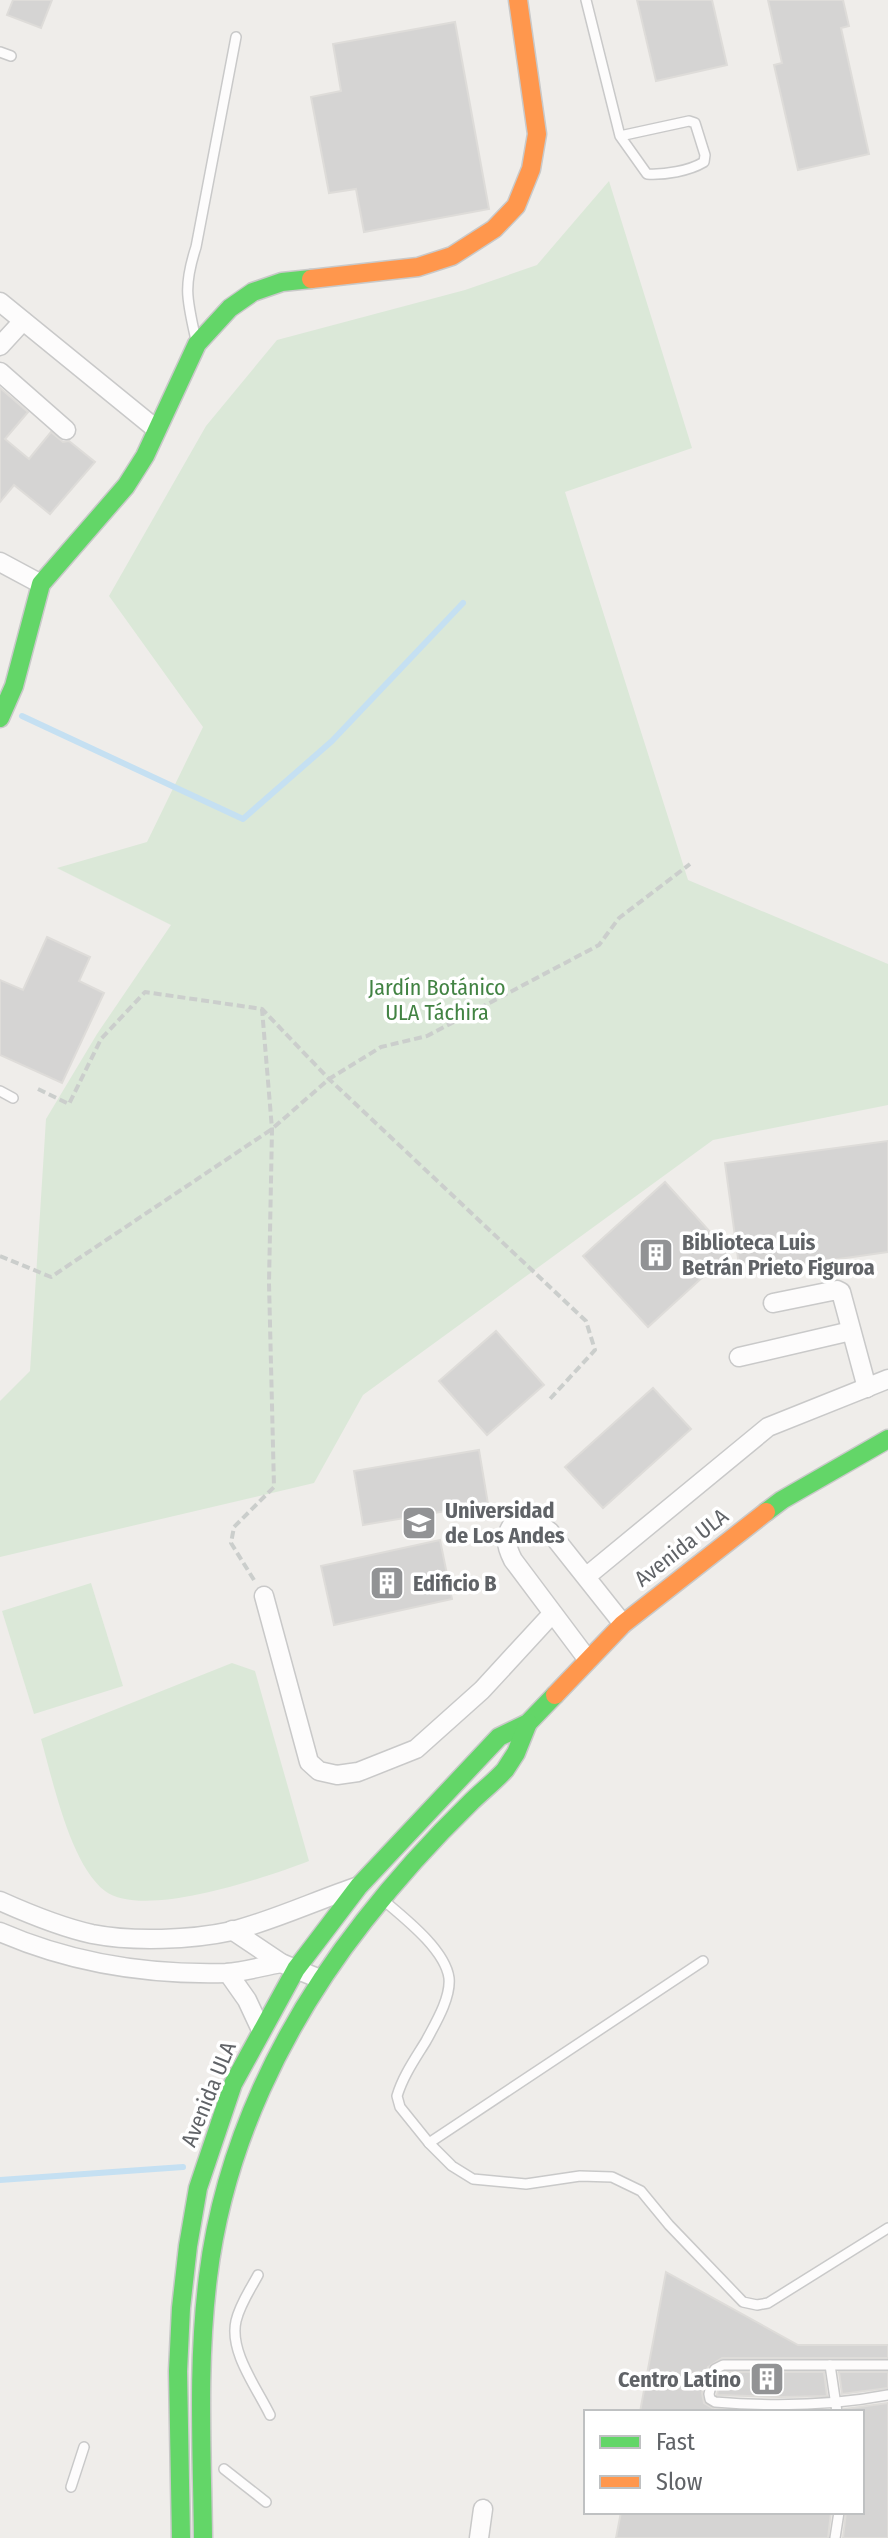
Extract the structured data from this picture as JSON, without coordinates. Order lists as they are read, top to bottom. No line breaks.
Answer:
{"streets":{"street":["Avenida ULA"]},"parks":["Jardín Botánico ULA Táchira"],"places":{"building":["Biblioteca Luis Betrán Prieto Figuroa","Edificio B","Centro Latino"],"school or university":["Universidad de Los Andes"]},"legend":["Fast","Slow"]}
